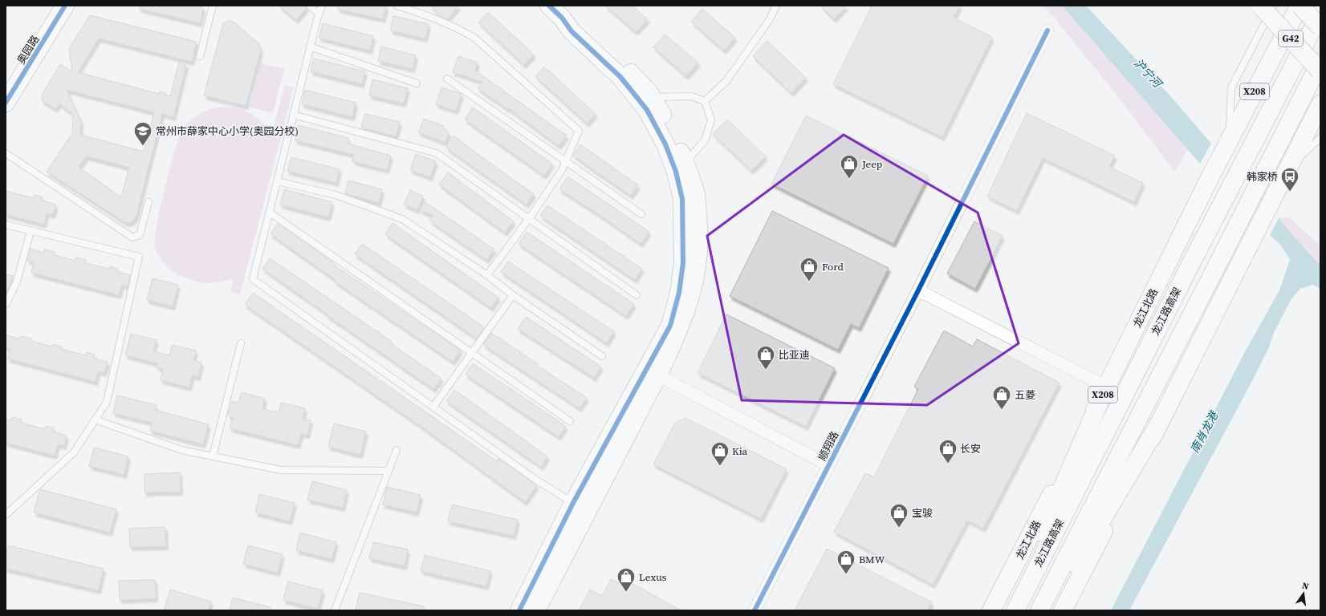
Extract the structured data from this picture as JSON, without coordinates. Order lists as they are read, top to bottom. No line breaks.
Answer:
{"streets":{"main road":["G42","奥园路","X208","龙江北路","龙江路高架"],"street":["顺翔路"]},"crossings":[["G42","龙江北路"]],"water":["沪宁河","南肖龙港"],"places":{"school or university":["常州市薛家中心小学(奥园分校)"],"shop":["Jeep","Ford","比亚迪","五菱","长安","Kia","宝骏","BMW","Lexus"],"bus stop":["韩家桥"]},"north":"top"}
